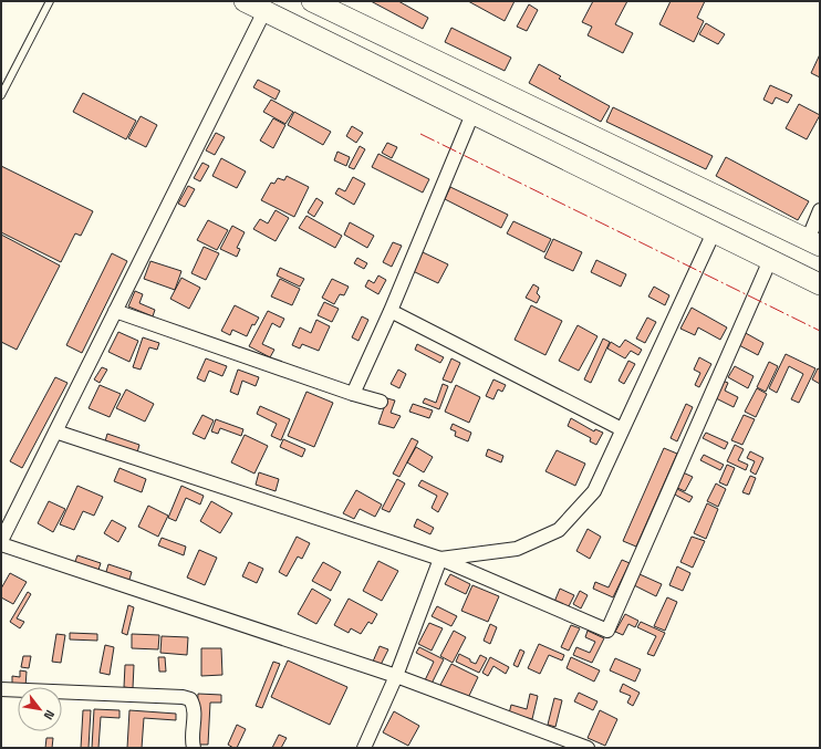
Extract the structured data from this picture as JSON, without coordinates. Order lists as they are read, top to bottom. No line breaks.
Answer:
{"north":"bottom right"}
